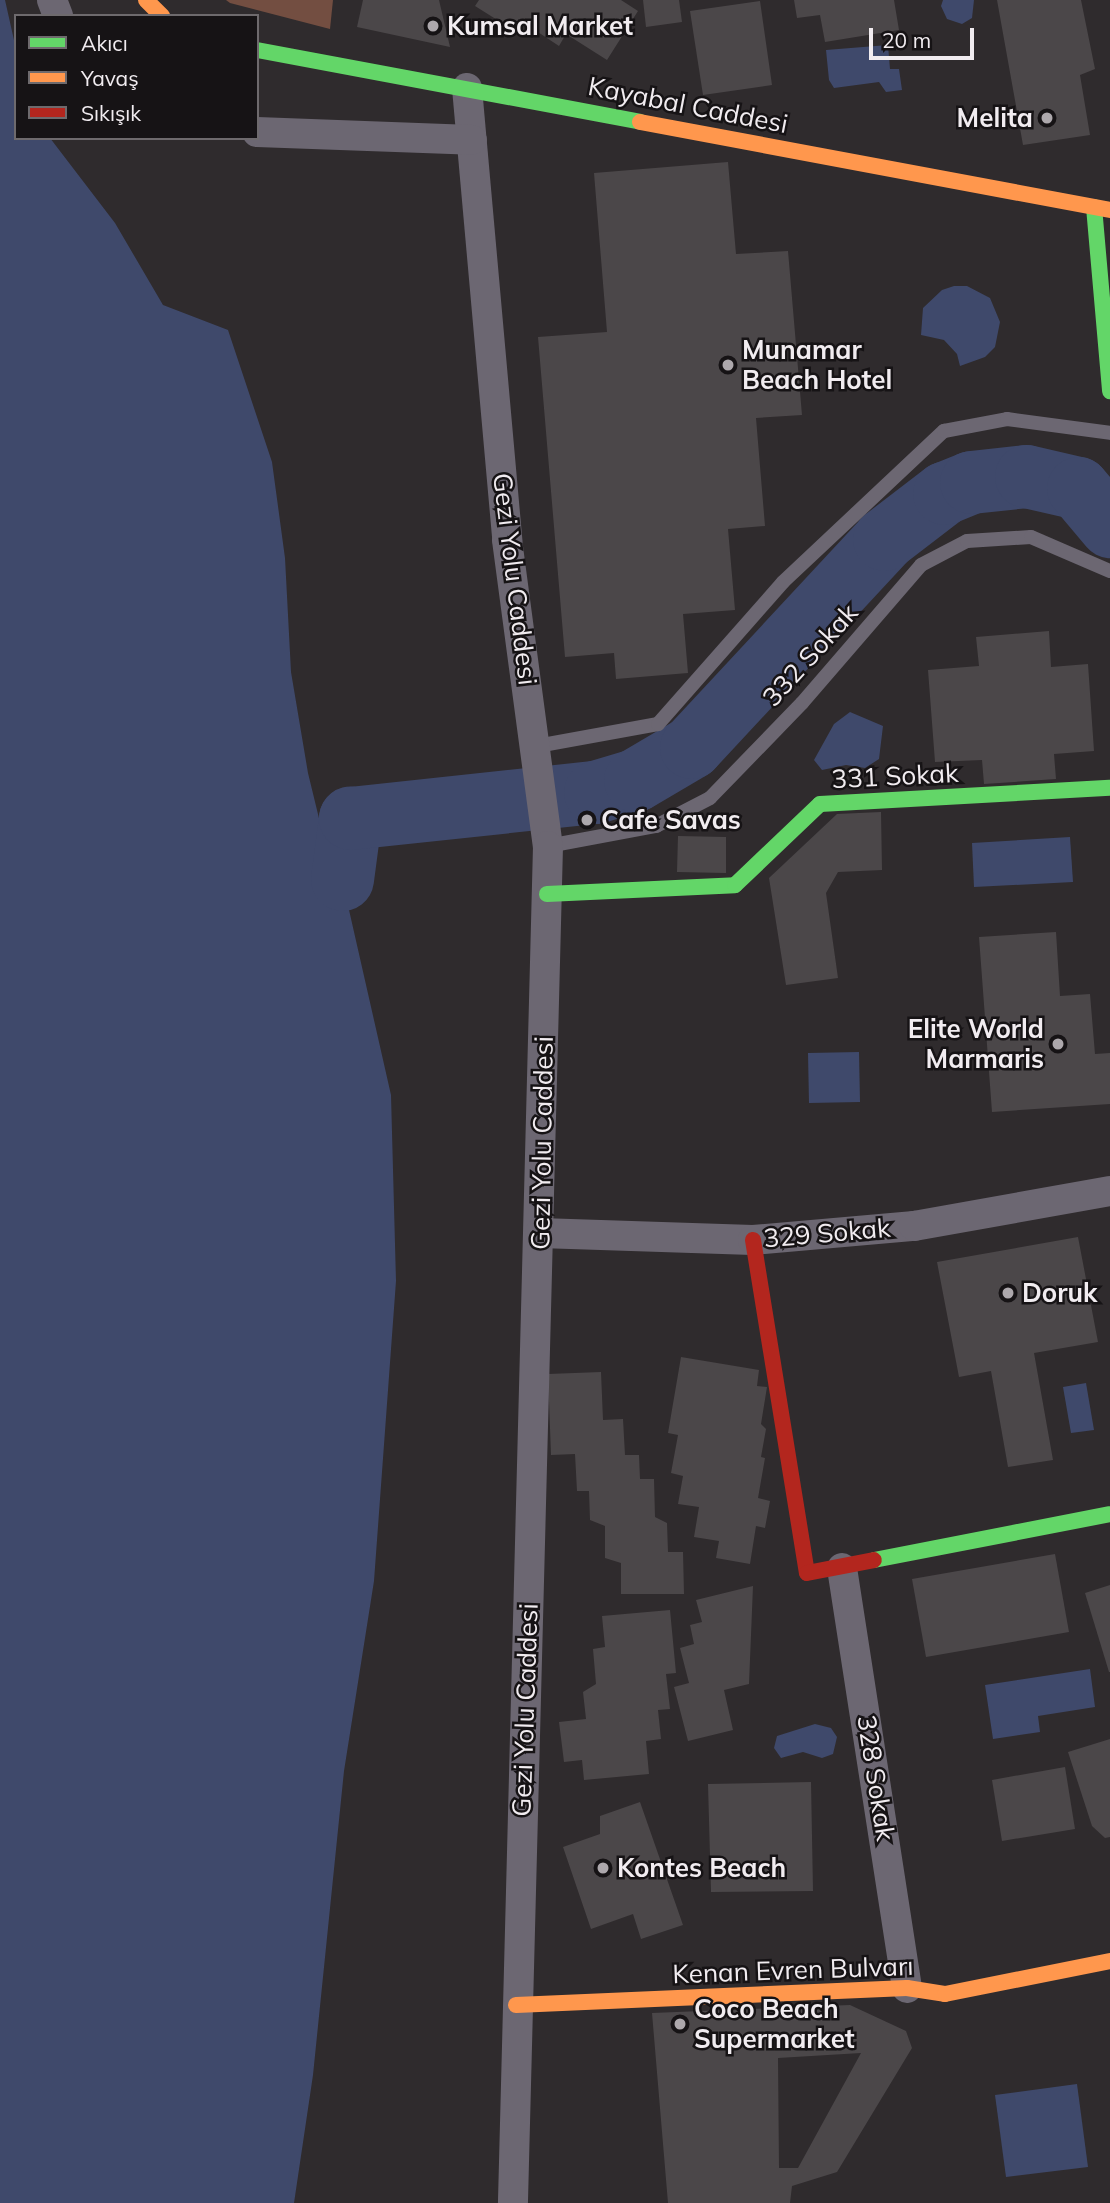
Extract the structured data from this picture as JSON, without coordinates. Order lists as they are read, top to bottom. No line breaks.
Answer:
{"streets":{"street":["Kayabal Caddesi","Gezi Yolu Caddesi","331 Sokak","329 Sokak","328 Sokak","Kenan Evren Bulvarı"],"lane":["332 Sokak"]},"crossings":[["Kayabal Caddesi","Gezi Yolu Caddesi"],["Gezi Yolu Caddesi","332 Sokak"],["Gezi Yolu Caddesi","331 Sokak"],["Gezi Yolu Caddesi","329 Sokak"],["Gezi Yolu Caddesi","Kenan Evren Bulvarı"],["328 Sokak","Kenan Evren Bulvarı"]],"places":["Kumsal Market","Melita","Munamar Beach Hotel","Cafe Savas","Elite World Marmaris","Doruk","Kontes Beach","Coco Beach Supermarket"],"legend":["Akıcı","Yavaş","Sıkışık"],"scale_bar":"20 m"}
